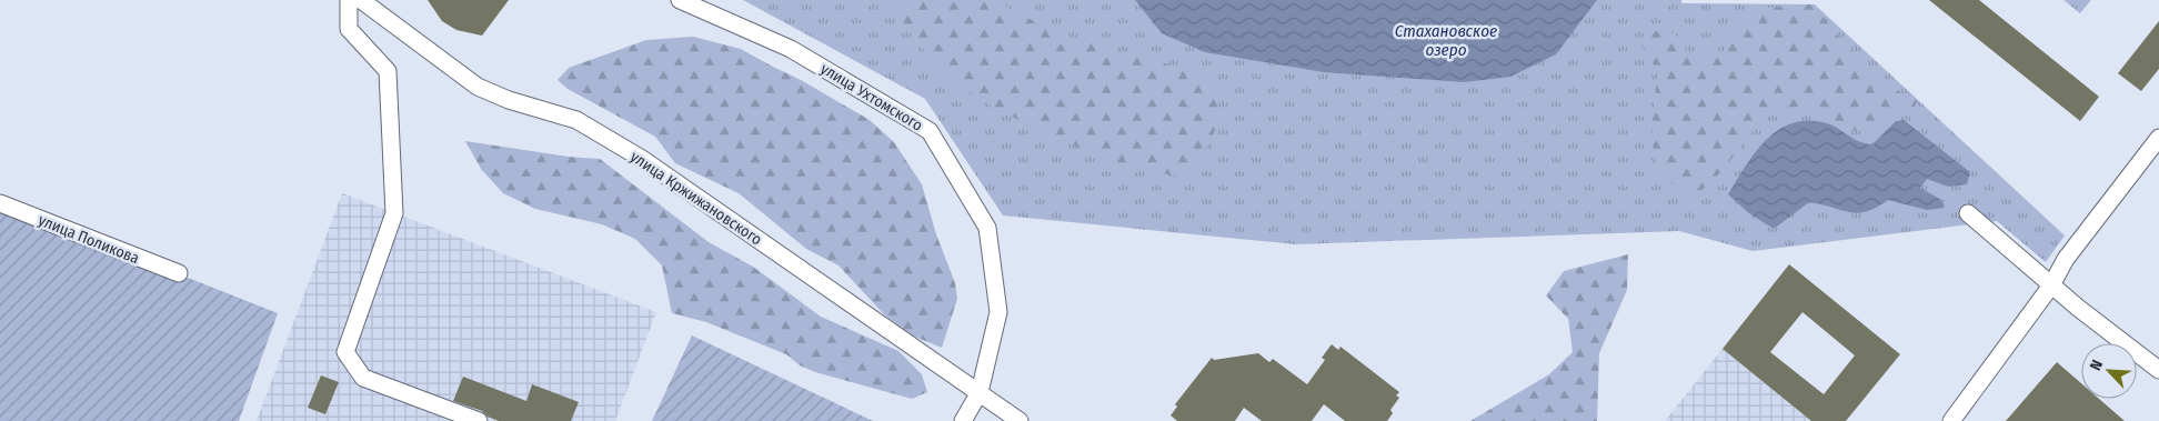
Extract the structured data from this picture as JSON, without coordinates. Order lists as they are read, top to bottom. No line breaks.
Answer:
{"streets":{"street":["улица Ухтомского","улица Кржижановского","улица Поликова"]},"crossings":[["улица Ухтомского","улица Кржижановского"]],"water":["Стахановское озеро"],"north":"top left"}
